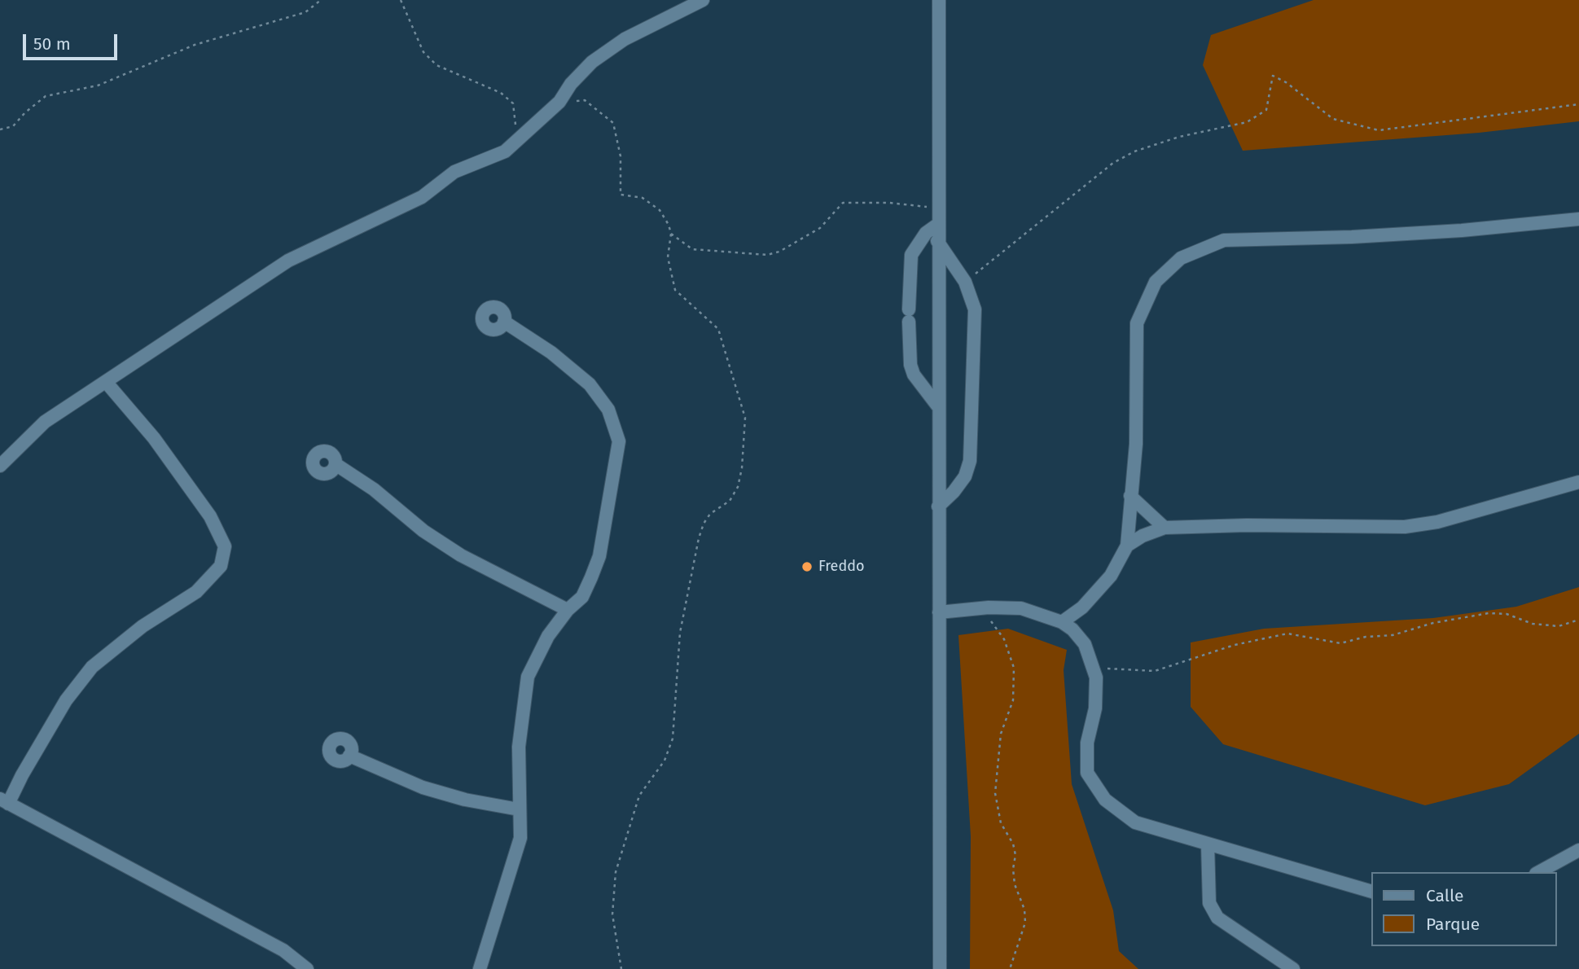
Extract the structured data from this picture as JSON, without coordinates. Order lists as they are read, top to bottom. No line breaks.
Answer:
{"places":["Freddo"],"legend":["Calle","Parque"],"scale_bar":"50 m"}
